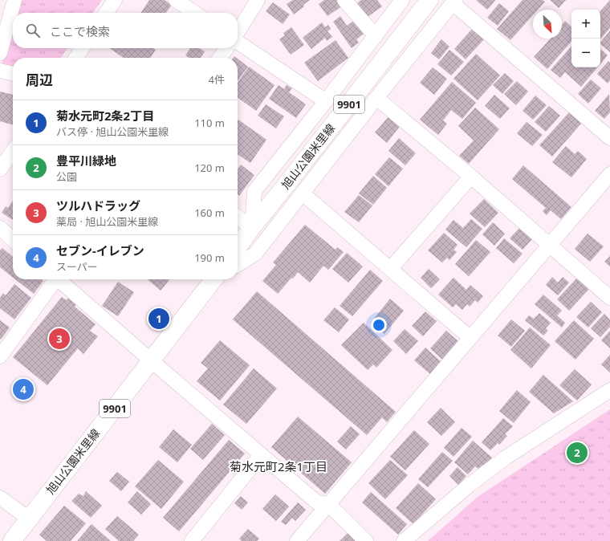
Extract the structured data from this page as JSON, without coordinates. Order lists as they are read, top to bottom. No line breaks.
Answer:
{"streets":{"main road":["9901","旭山公園米里線"]},"districts":["菊水元町2条1丁目"],"north":"bottom right","page":{"map_buttons":["+","−"],"search":"ここで検索","heading":["周辺","4件"],"list":[{"mark":"1","name":"菊水元町2条2丁目","note":"バス停 · 旭山公園米里線","value":"110 m"},{"mark":"2","name":"豊平川緑地","note":"公園","value":"120 m"},{"mark":"3","name":"ツルハドラッグ","note":"薬局 · 旭山公園米里線","value":"160 m"},{"mark":"4","name":"セブン-イレブン","note":"スーパー","value":"190 m"}],"pins":["1","3","4","2"]}}
